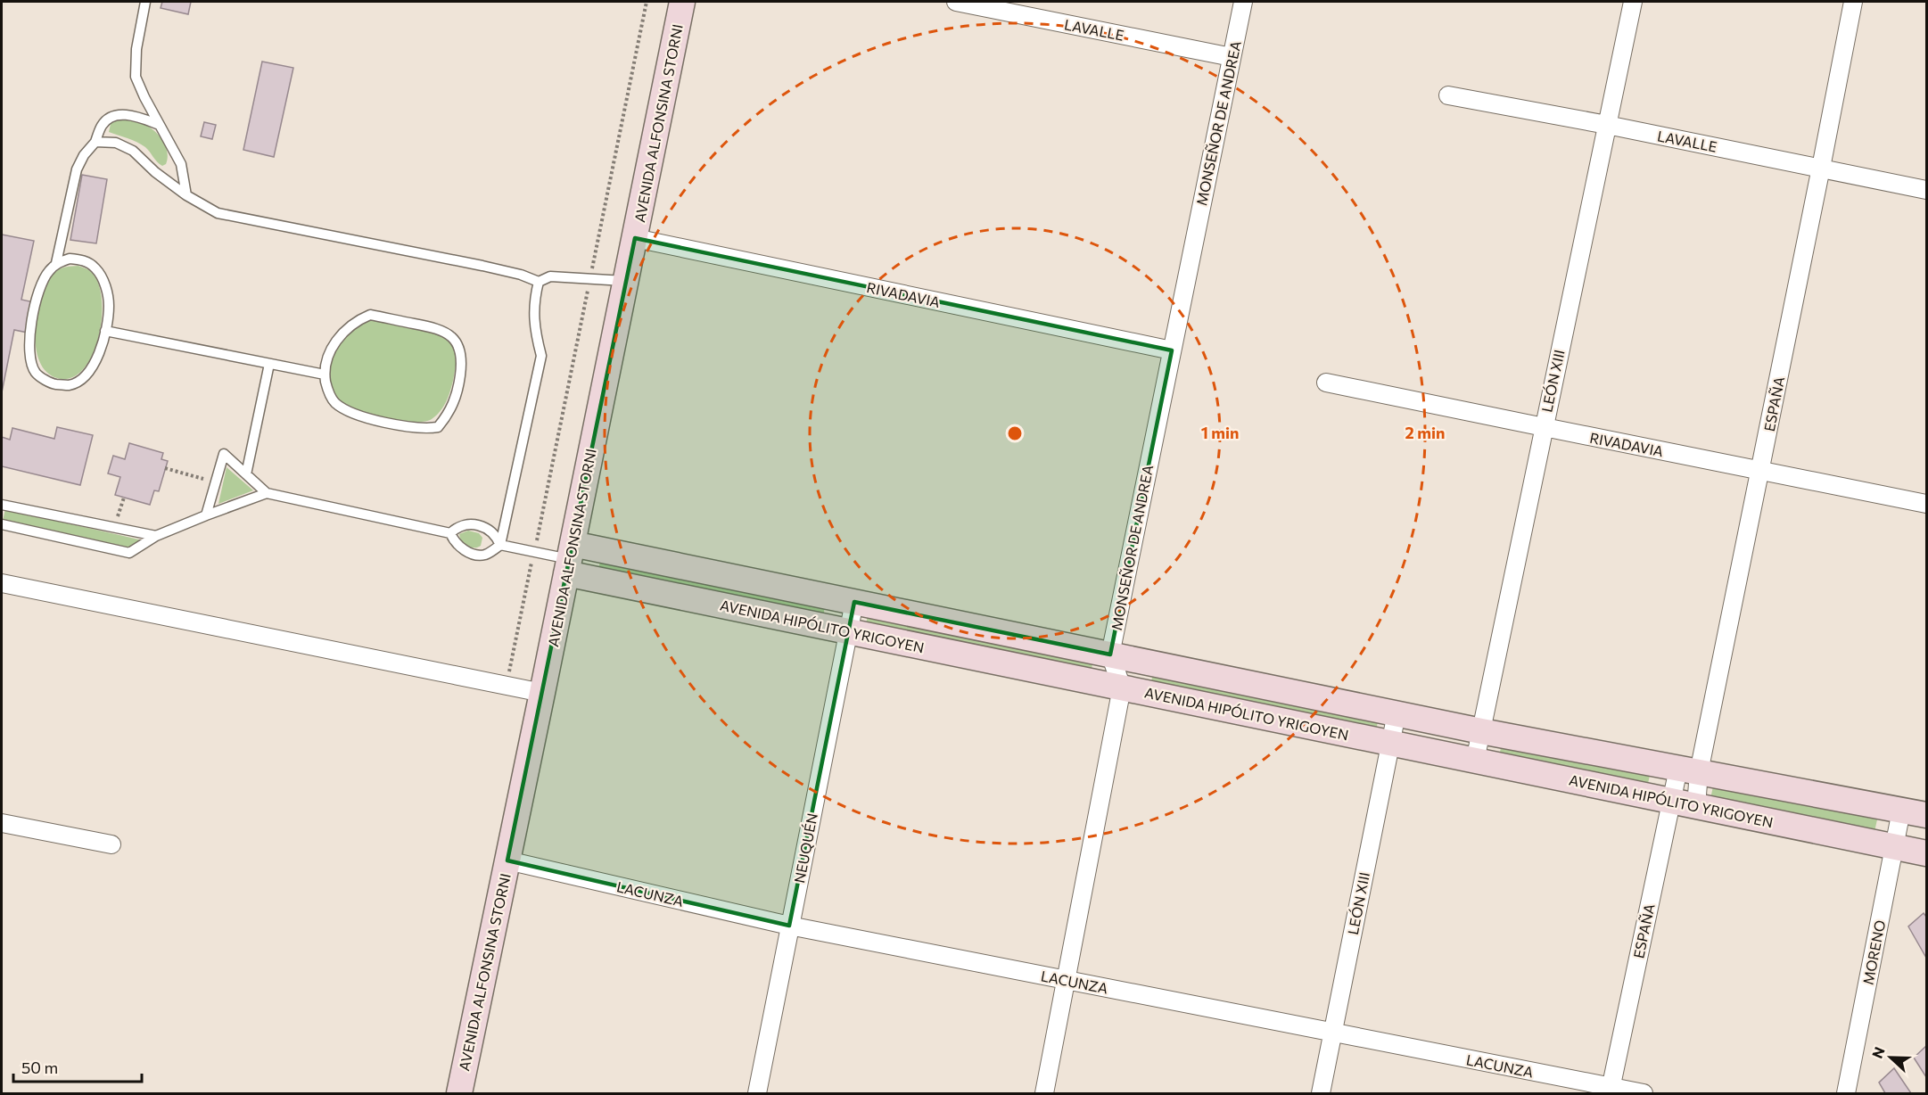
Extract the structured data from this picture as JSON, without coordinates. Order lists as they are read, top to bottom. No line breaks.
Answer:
{"streets":{"main road":["AVENIDA ALFONSINA STORNI","AVENIDA HIPÓLITO YRIGOYEN"],"street":["LAVALLE","MONSEÑOR DE ANDREA","RIVADAVIA","LEÓN XIII","ESPAÑA","NEUQUÉN","LACUNZA","MORENO"]},"crossings":[["LAVALLE","MONSEÑOR DE ANDREA"],["LAVALLE","LEÓN XIII"],["LAVALLE","ESPAÑA"],["AVENIDA ALFONSINA STORNI","RIVADAVIA"],["AVENIDA ALFONSINA STORNI","AVENIDA HIPÓLITO YRIGOYEN"],["AVENIDA ALFONSINA STORNI","LACUNZA"],["MONSEÑOR DE ANDREA","RIVADAVIA"],["MONSEÑOR DE ANDREA","AVENIDA HIPÓLITO YRIGOYEN"],["RIVADAVIA","LEÓN XIII"],["RIVADAVIA","ESPAÑA"],["LEÓN XIII","AVENIDA HIPÓLITO YRIGOYEN"],["LEÓN XIII","LACUNZA"],["ESPAÑA","AVENIDA HIPÓLITO YRIGOYEN"],["ESPAÑA","LACUNZA"],["AVENIDA HIPÓLITO YRIGOYEN","NEUQUÉN"],["AVENIDA HIPÓLITO YRIGOYEN","MORENO"],["NEUQUÉN","LACUNZA"]],"scale_bar":"50 m","north":"left","rings":["1 min","2 min"]}
